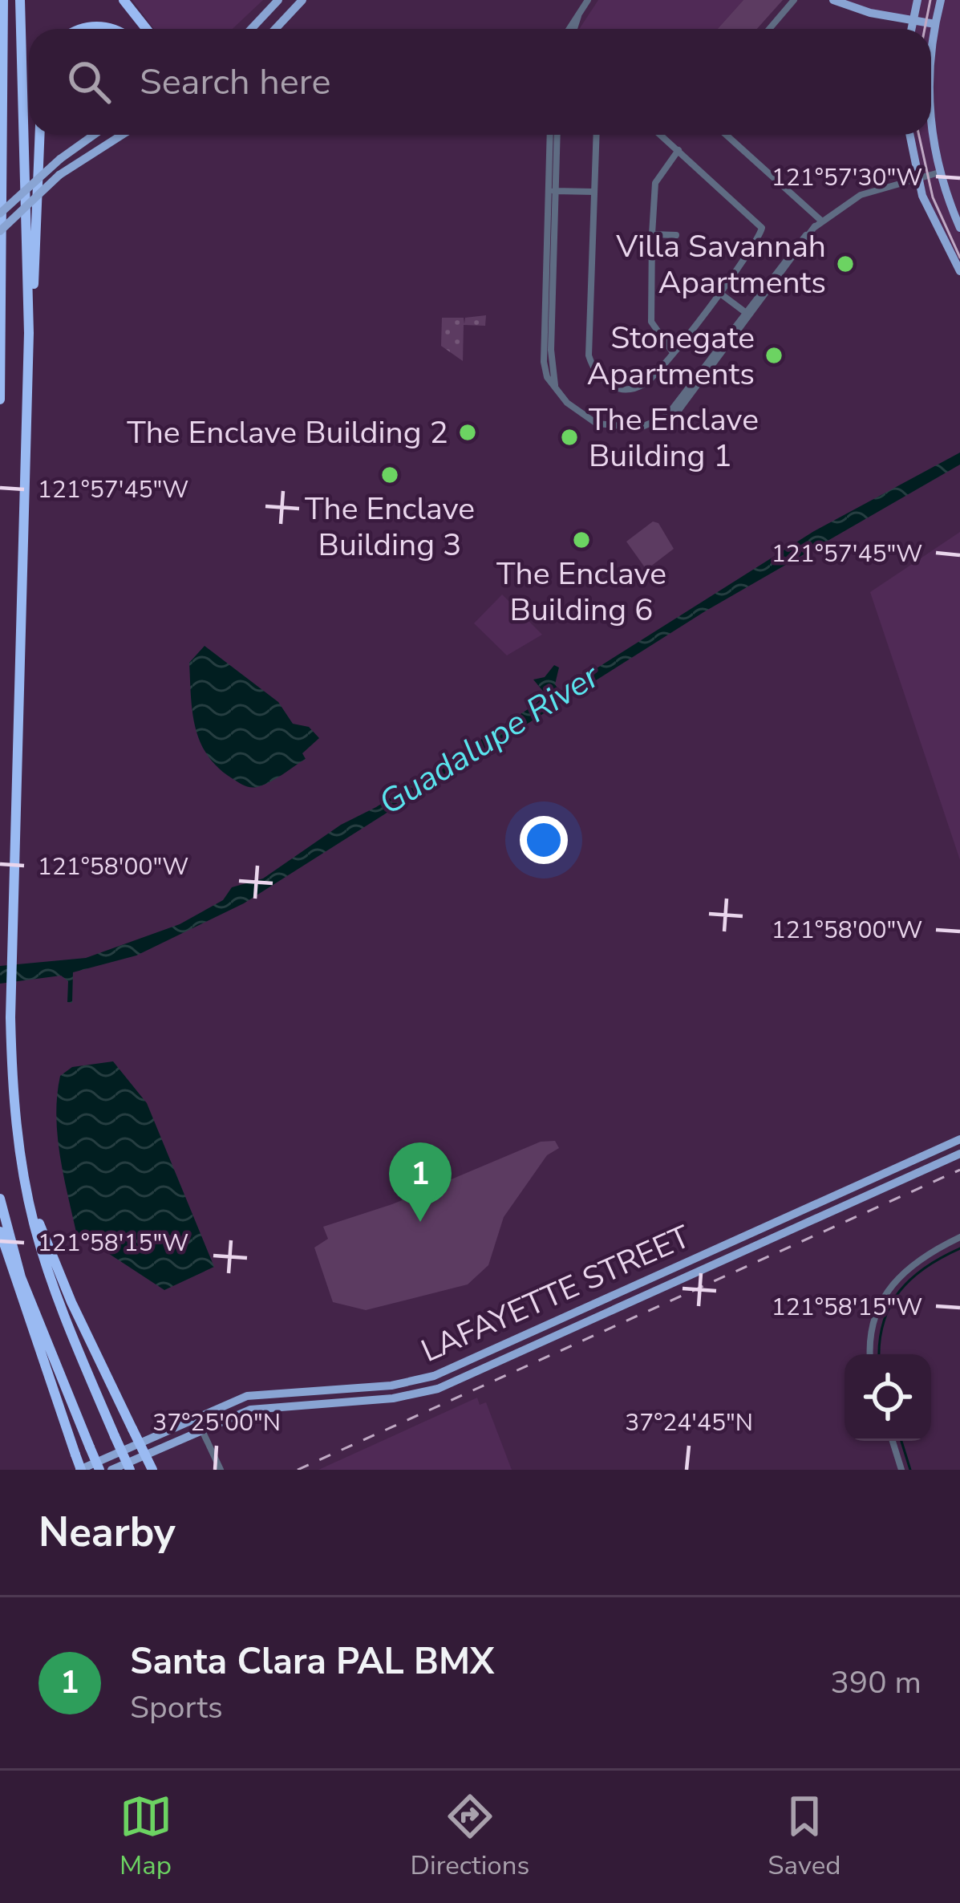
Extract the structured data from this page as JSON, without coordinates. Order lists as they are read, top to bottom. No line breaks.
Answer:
{"streets":{"main road":["LAFAYETTE STREET"]},"water":["Guadalupe River"],"places":["Villa Savannah Apartments","Stonegate Apartments","The Enclave Building 2","The Enclave Building 1","The Enclave Building 3","The Enclave Building 6"],"page":{"search":"Search here","pins":"1","heading":"Nearby","list":[{"mark":"1","name":"Santa Clara PAL BMX","note":"Sports","value":"390 m"}],"nav":["Map","Directions","Saved"]},"coordinates":["121°57'30\"W","121°57'45\"W","121°58'00\"W","121°58'15\"W","37°25'00\"N","37°24'45\"N"]}
